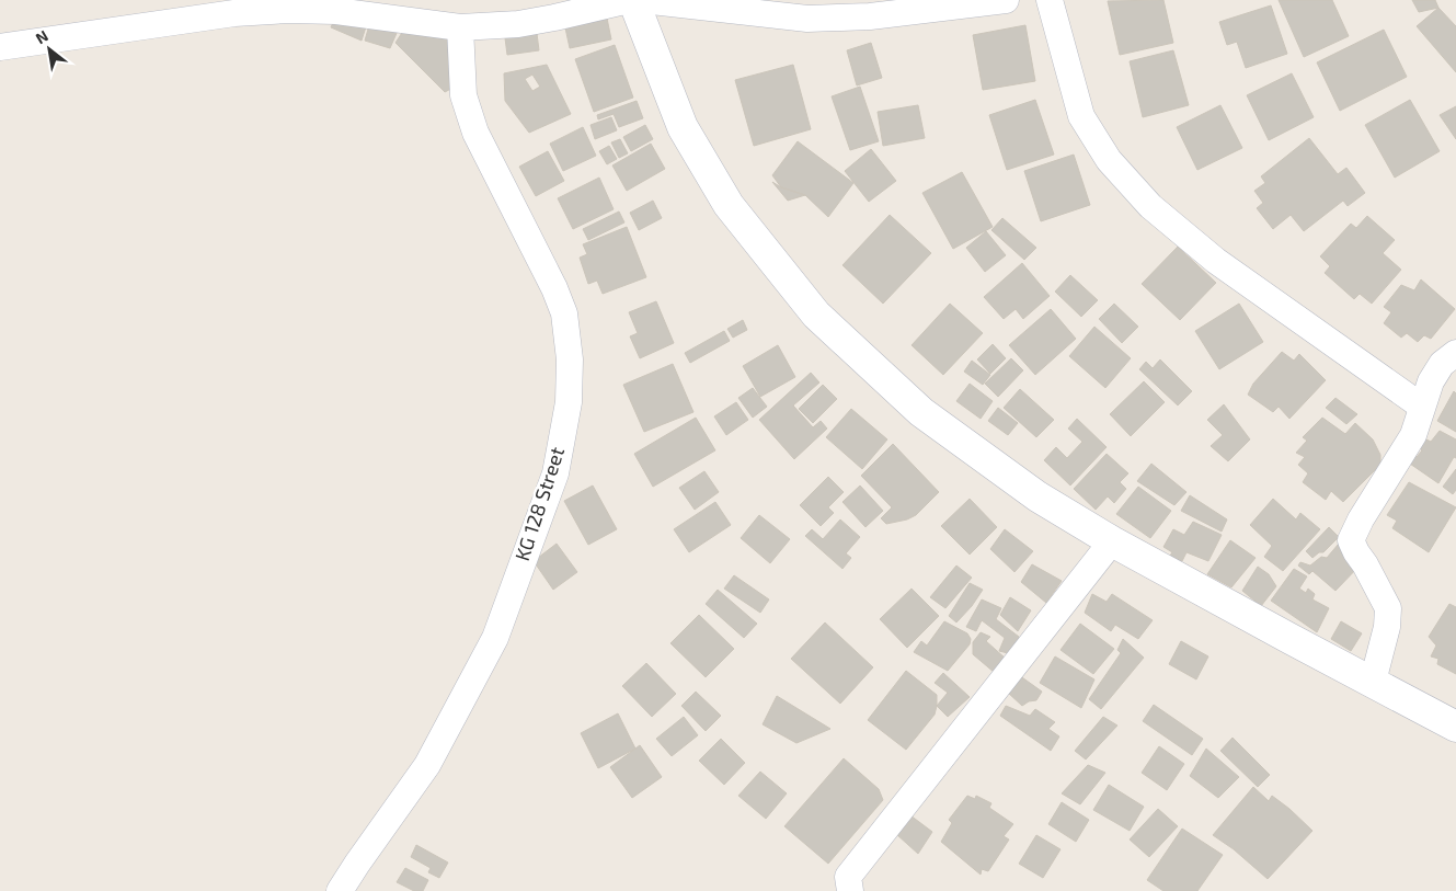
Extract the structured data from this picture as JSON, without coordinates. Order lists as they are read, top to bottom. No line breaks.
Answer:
{"streets":{"street":["KG 128 Street"]},"north":"top left"}
